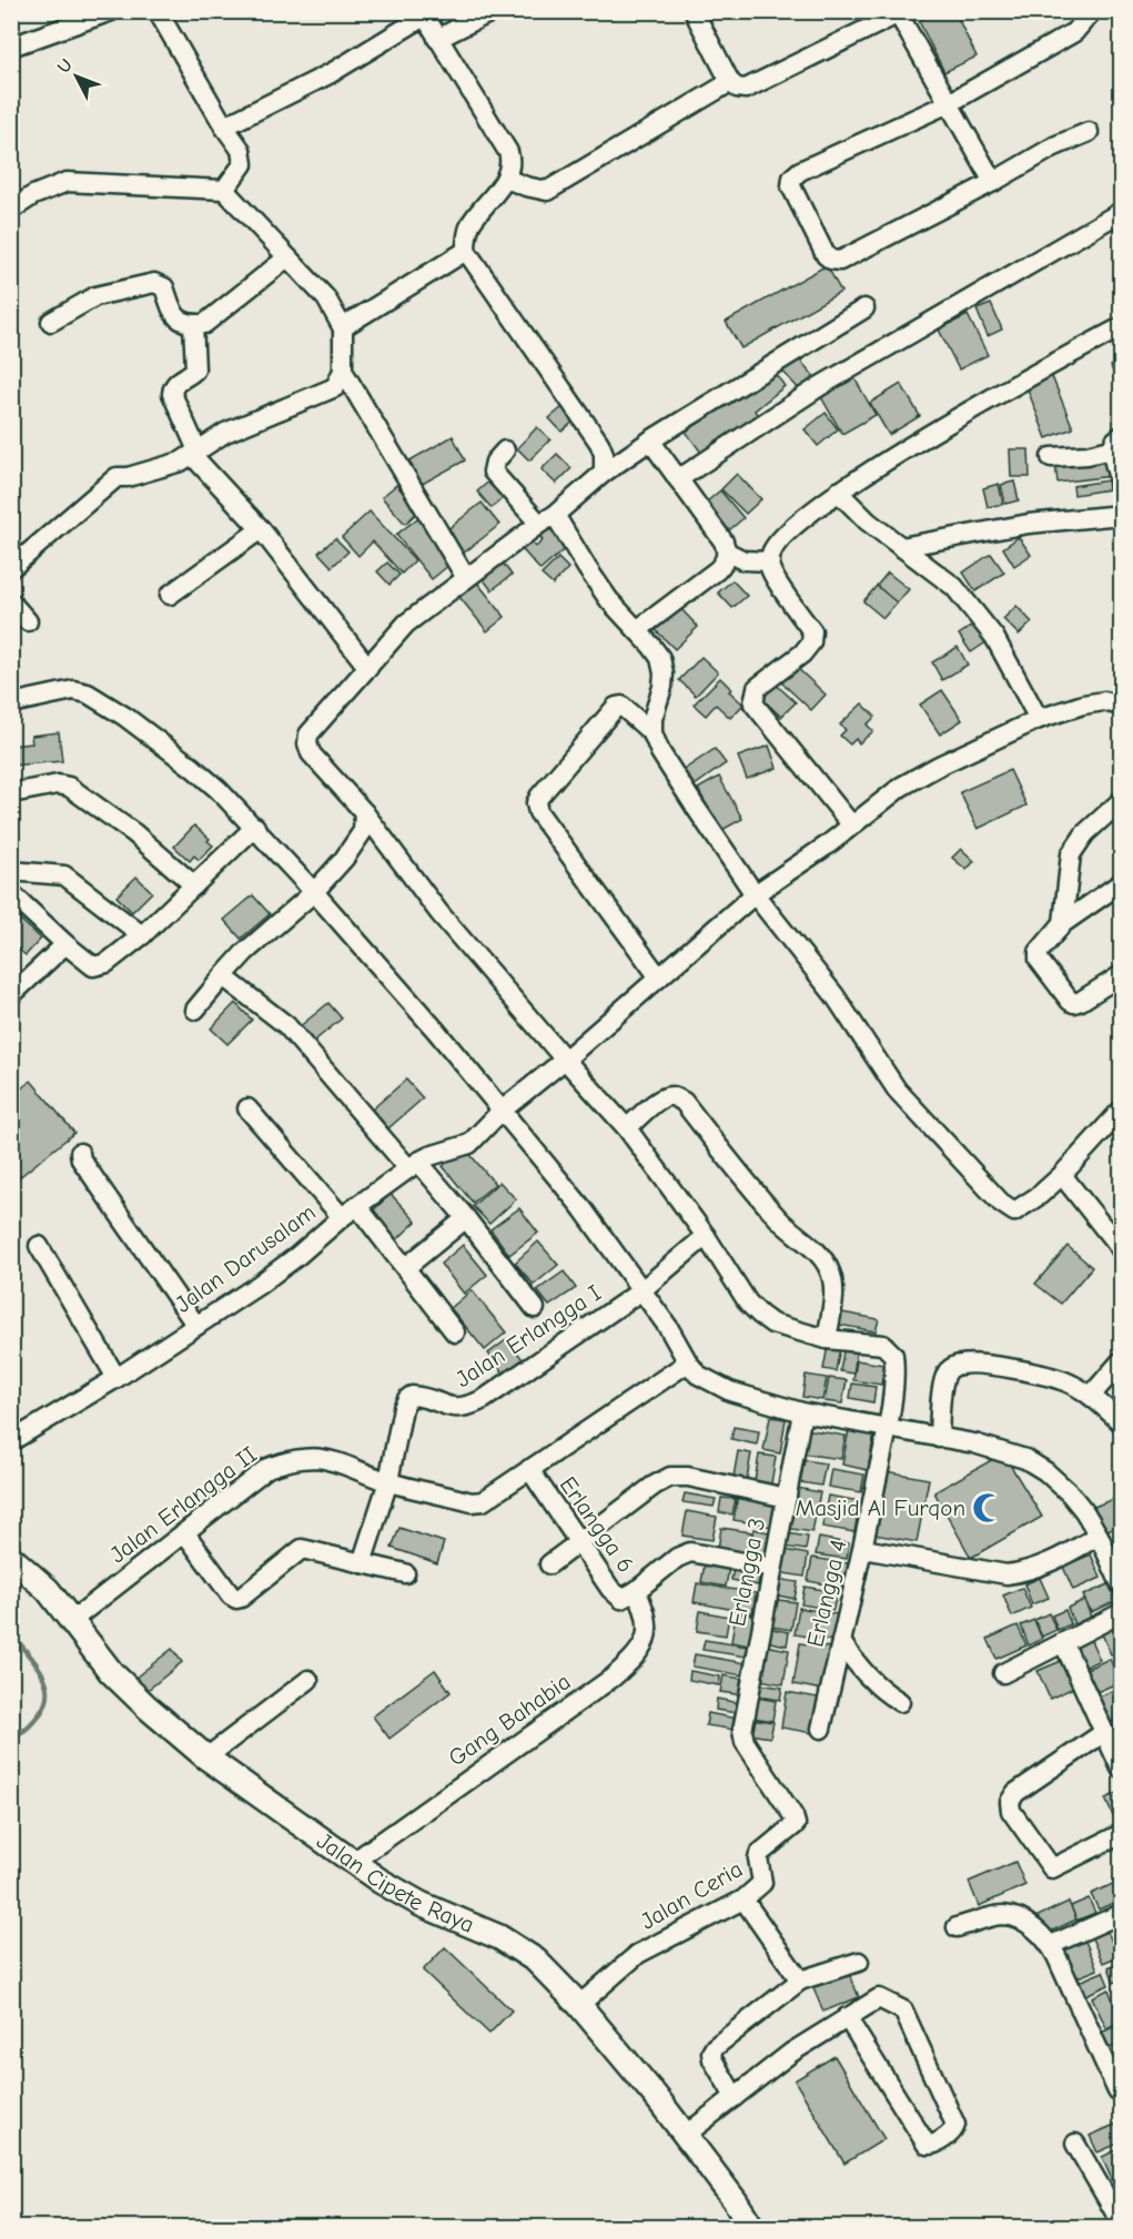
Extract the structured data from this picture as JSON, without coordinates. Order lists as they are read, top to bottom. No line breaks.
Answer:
{"streets":{"main road":["Jalan Cipete Raya"],"street":["Jalan Darusalam","Jalan Erlangga I","Jalan Erlangga II","Erlangga 6","Erlangga 3","Erlangga 4","Gang Bahabia","Jalan Ceria"]},"crossings":[["Jalan Darusalam","Erlangga 4"],["Jalan Erlangga I","Jalan Erlangga II"],["Jalan Erlangga II","Erlangga 6"],["Jalan Erlangga II","Jalan Cipete Raya"],["Erlangga 6","Erlangga 3"],["Erlangga 6","Gang Bahabia"],["Erlangga 3","Jalan Ceria"],["Gang Bahabia","Jalan Cipete Raya"],["Jalan Cipete Raya","Jalan Ceria"]],"places":{"mosque":["Masjid Al Furqon"]},"north":"top left"}
